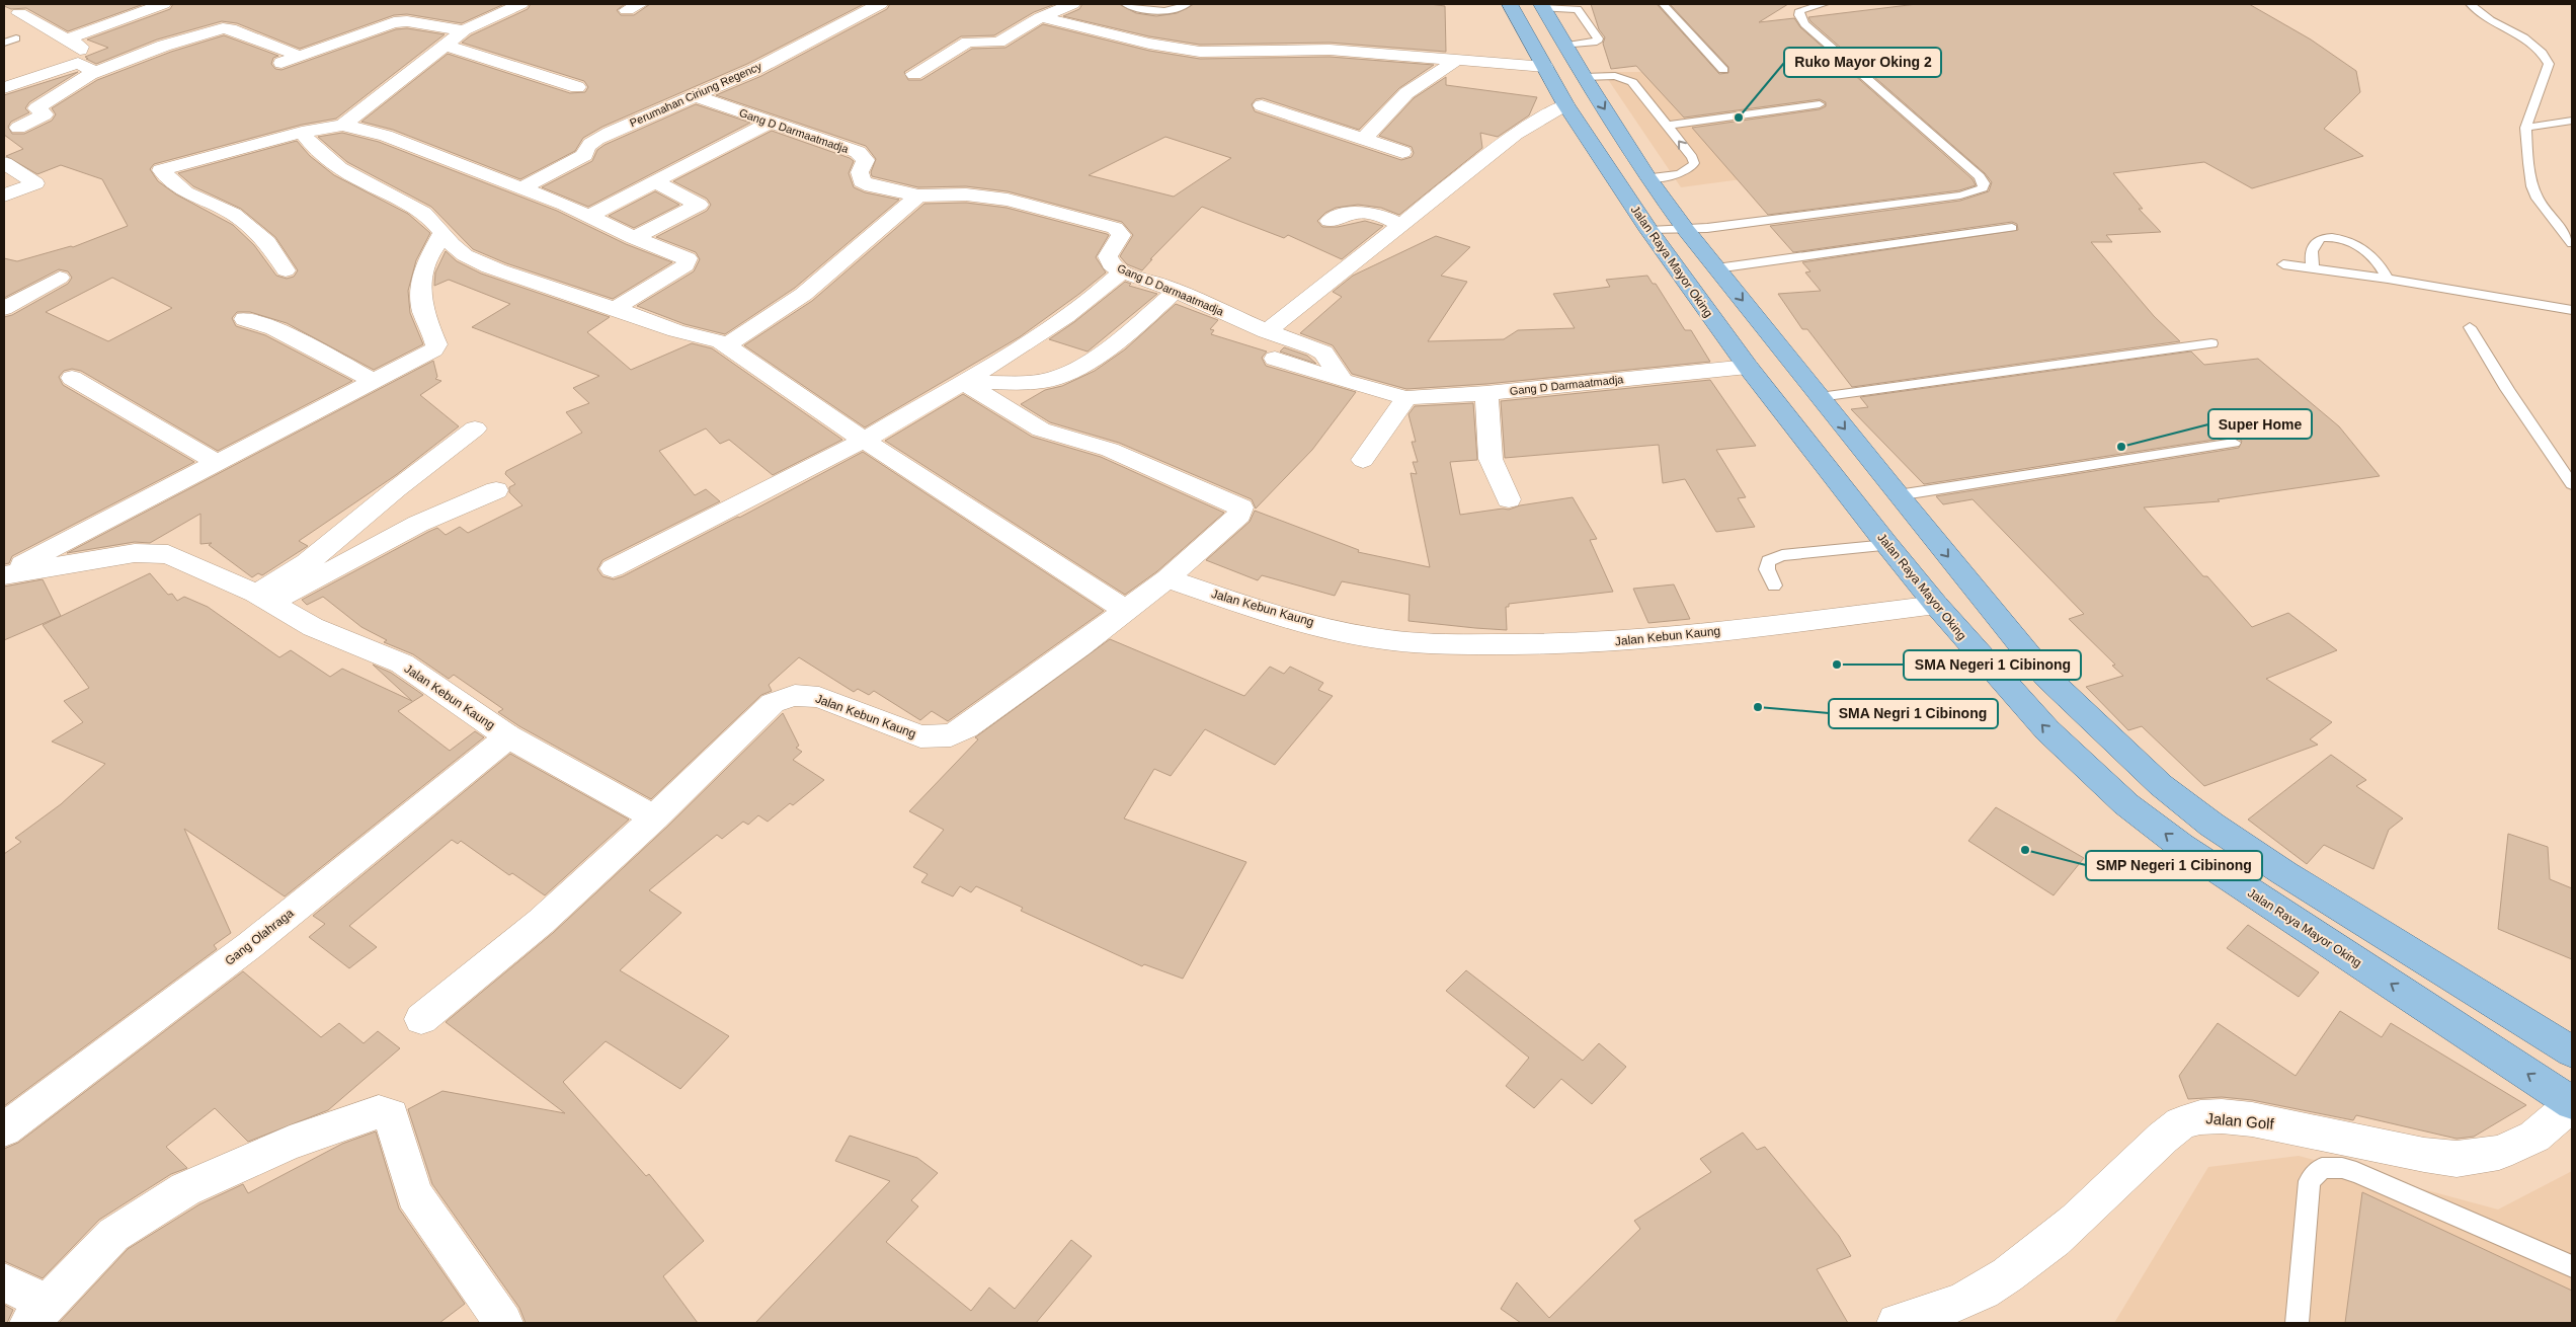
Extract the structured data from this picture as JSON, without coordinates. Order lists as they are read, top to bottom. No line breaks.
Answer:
{"streets":{"main road":["Jalan Raya Mayor Oking"],"street":["Perumahan Ciriung Regency","Gang D Darmaatmadja","Jalan Kebun Kaung","Gang Olahraga","Jalan Golf"]},"crossings":[["Perumahan Ciriung Regency","Gang D Darmaatmadja"],["Gang D Darmaatmadja","Jalan Raya Mayor Oking"],["Jalan Raya Mayor Oking","Jalan Kebun Kaung"],["Jalan Raya Mayor Oking","Jalan Golf"],["Jalan Kebun Kaung","Gang Olahraga"]],"places":["Ruko Mayor Oking 2","Super Home","SMA Negeri 1 Cibinong","SMA Negri 1 Cibinong","SMP Negeri 1 Cibinong"]}
